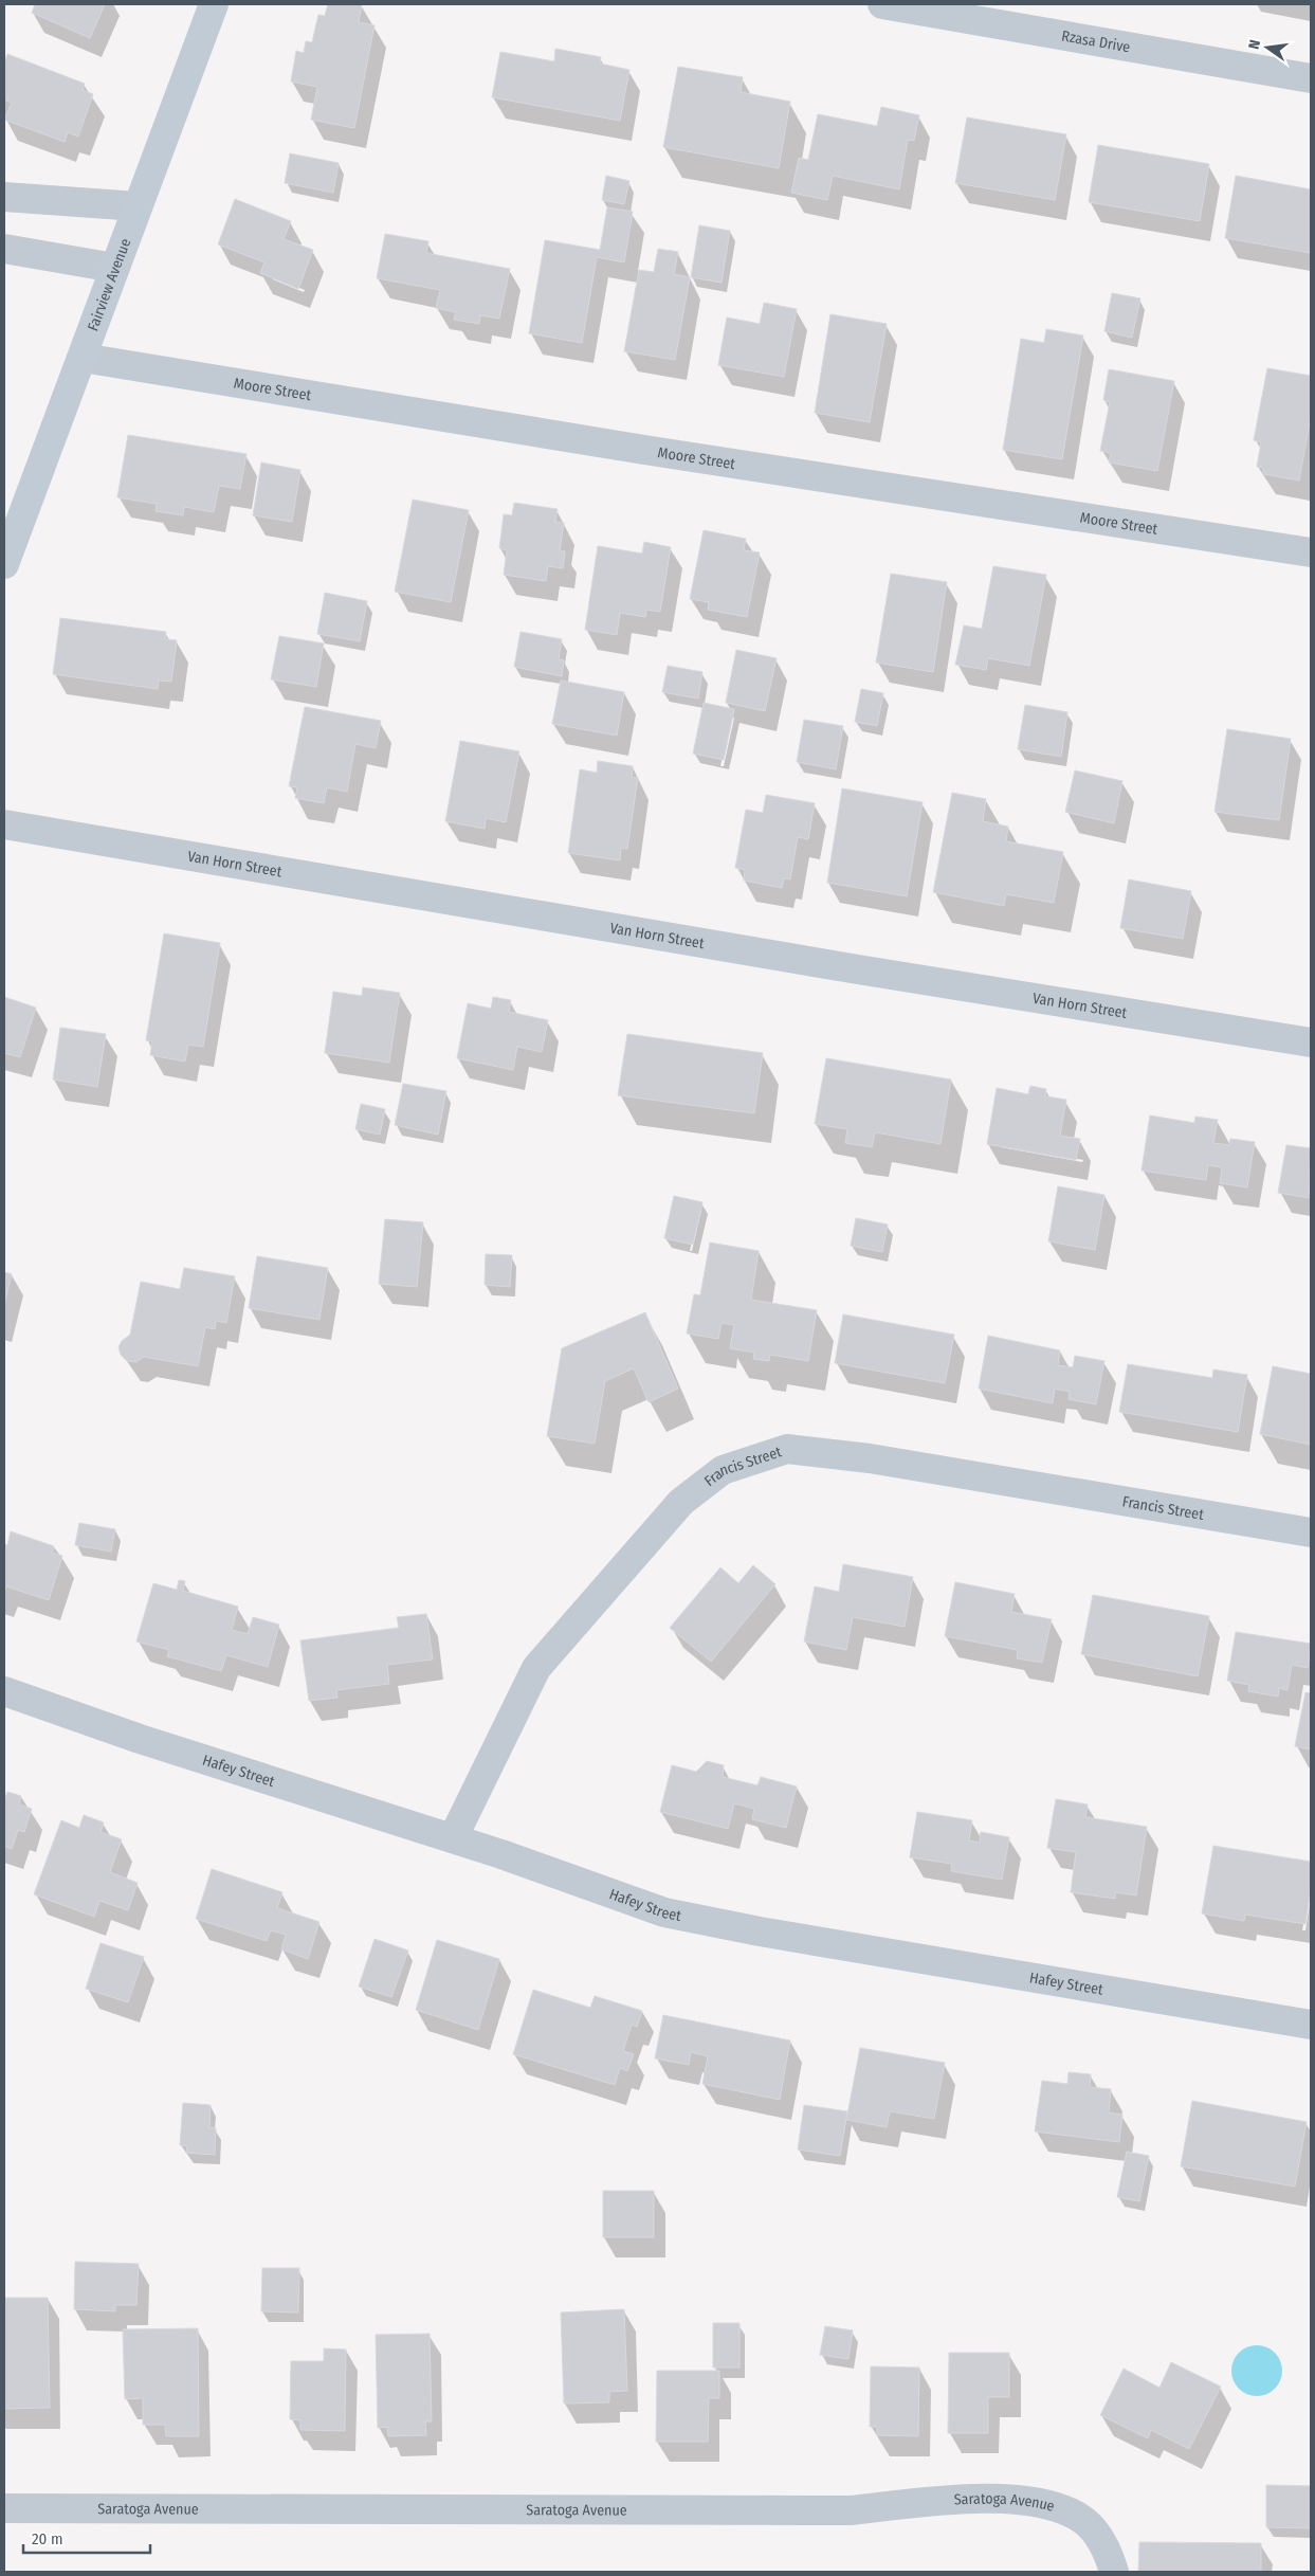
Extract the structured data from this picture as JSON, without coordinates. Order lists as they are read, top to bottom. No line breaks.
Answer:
{"streets":{"main road":["Fairview Avenue"],"street":["Rzasa Drive","Moore Street","Van Horn Street","Francis Street","Hafey Street","Saratoga Avenue"]},"crossings":[["Fairview Avenue","Moore Street"],["Francis Street","Hafey Street"]],"scale_bar":"20 m","north":"left"}
